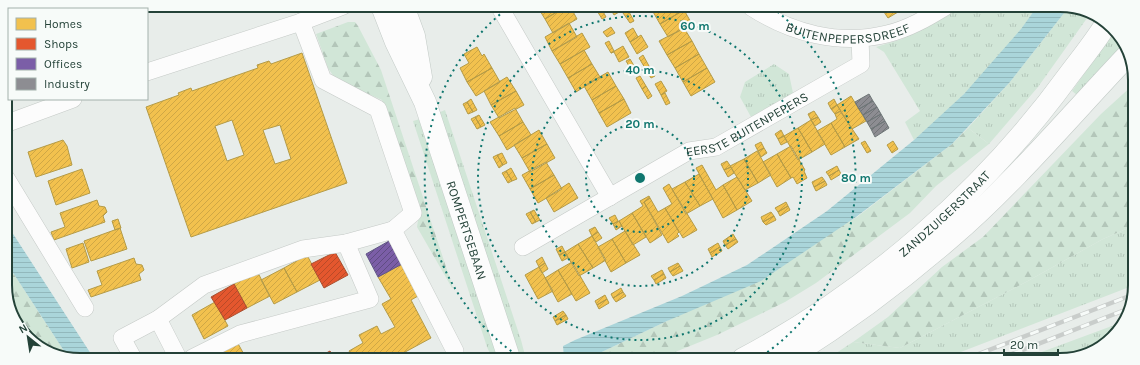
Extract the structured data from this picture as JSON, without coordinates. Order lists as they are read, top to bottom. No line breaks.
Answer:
{"streets":{"main road":["ZANDZUIGERSTRAAT","ROMPERTSEBAAN"],"street":["BUITENPEPERSDREEF","EERSTE BUITENPEPERS"]},"crossings":[["BUITENPEPERSDREEF","EERSTE BUITENPEPERS"]],"legend":["Homes","Shops","Offices","Industry"],"scale_bar":"20 m","north":"top left","rings":["60 m","40 m","20 m","80 m"]}
